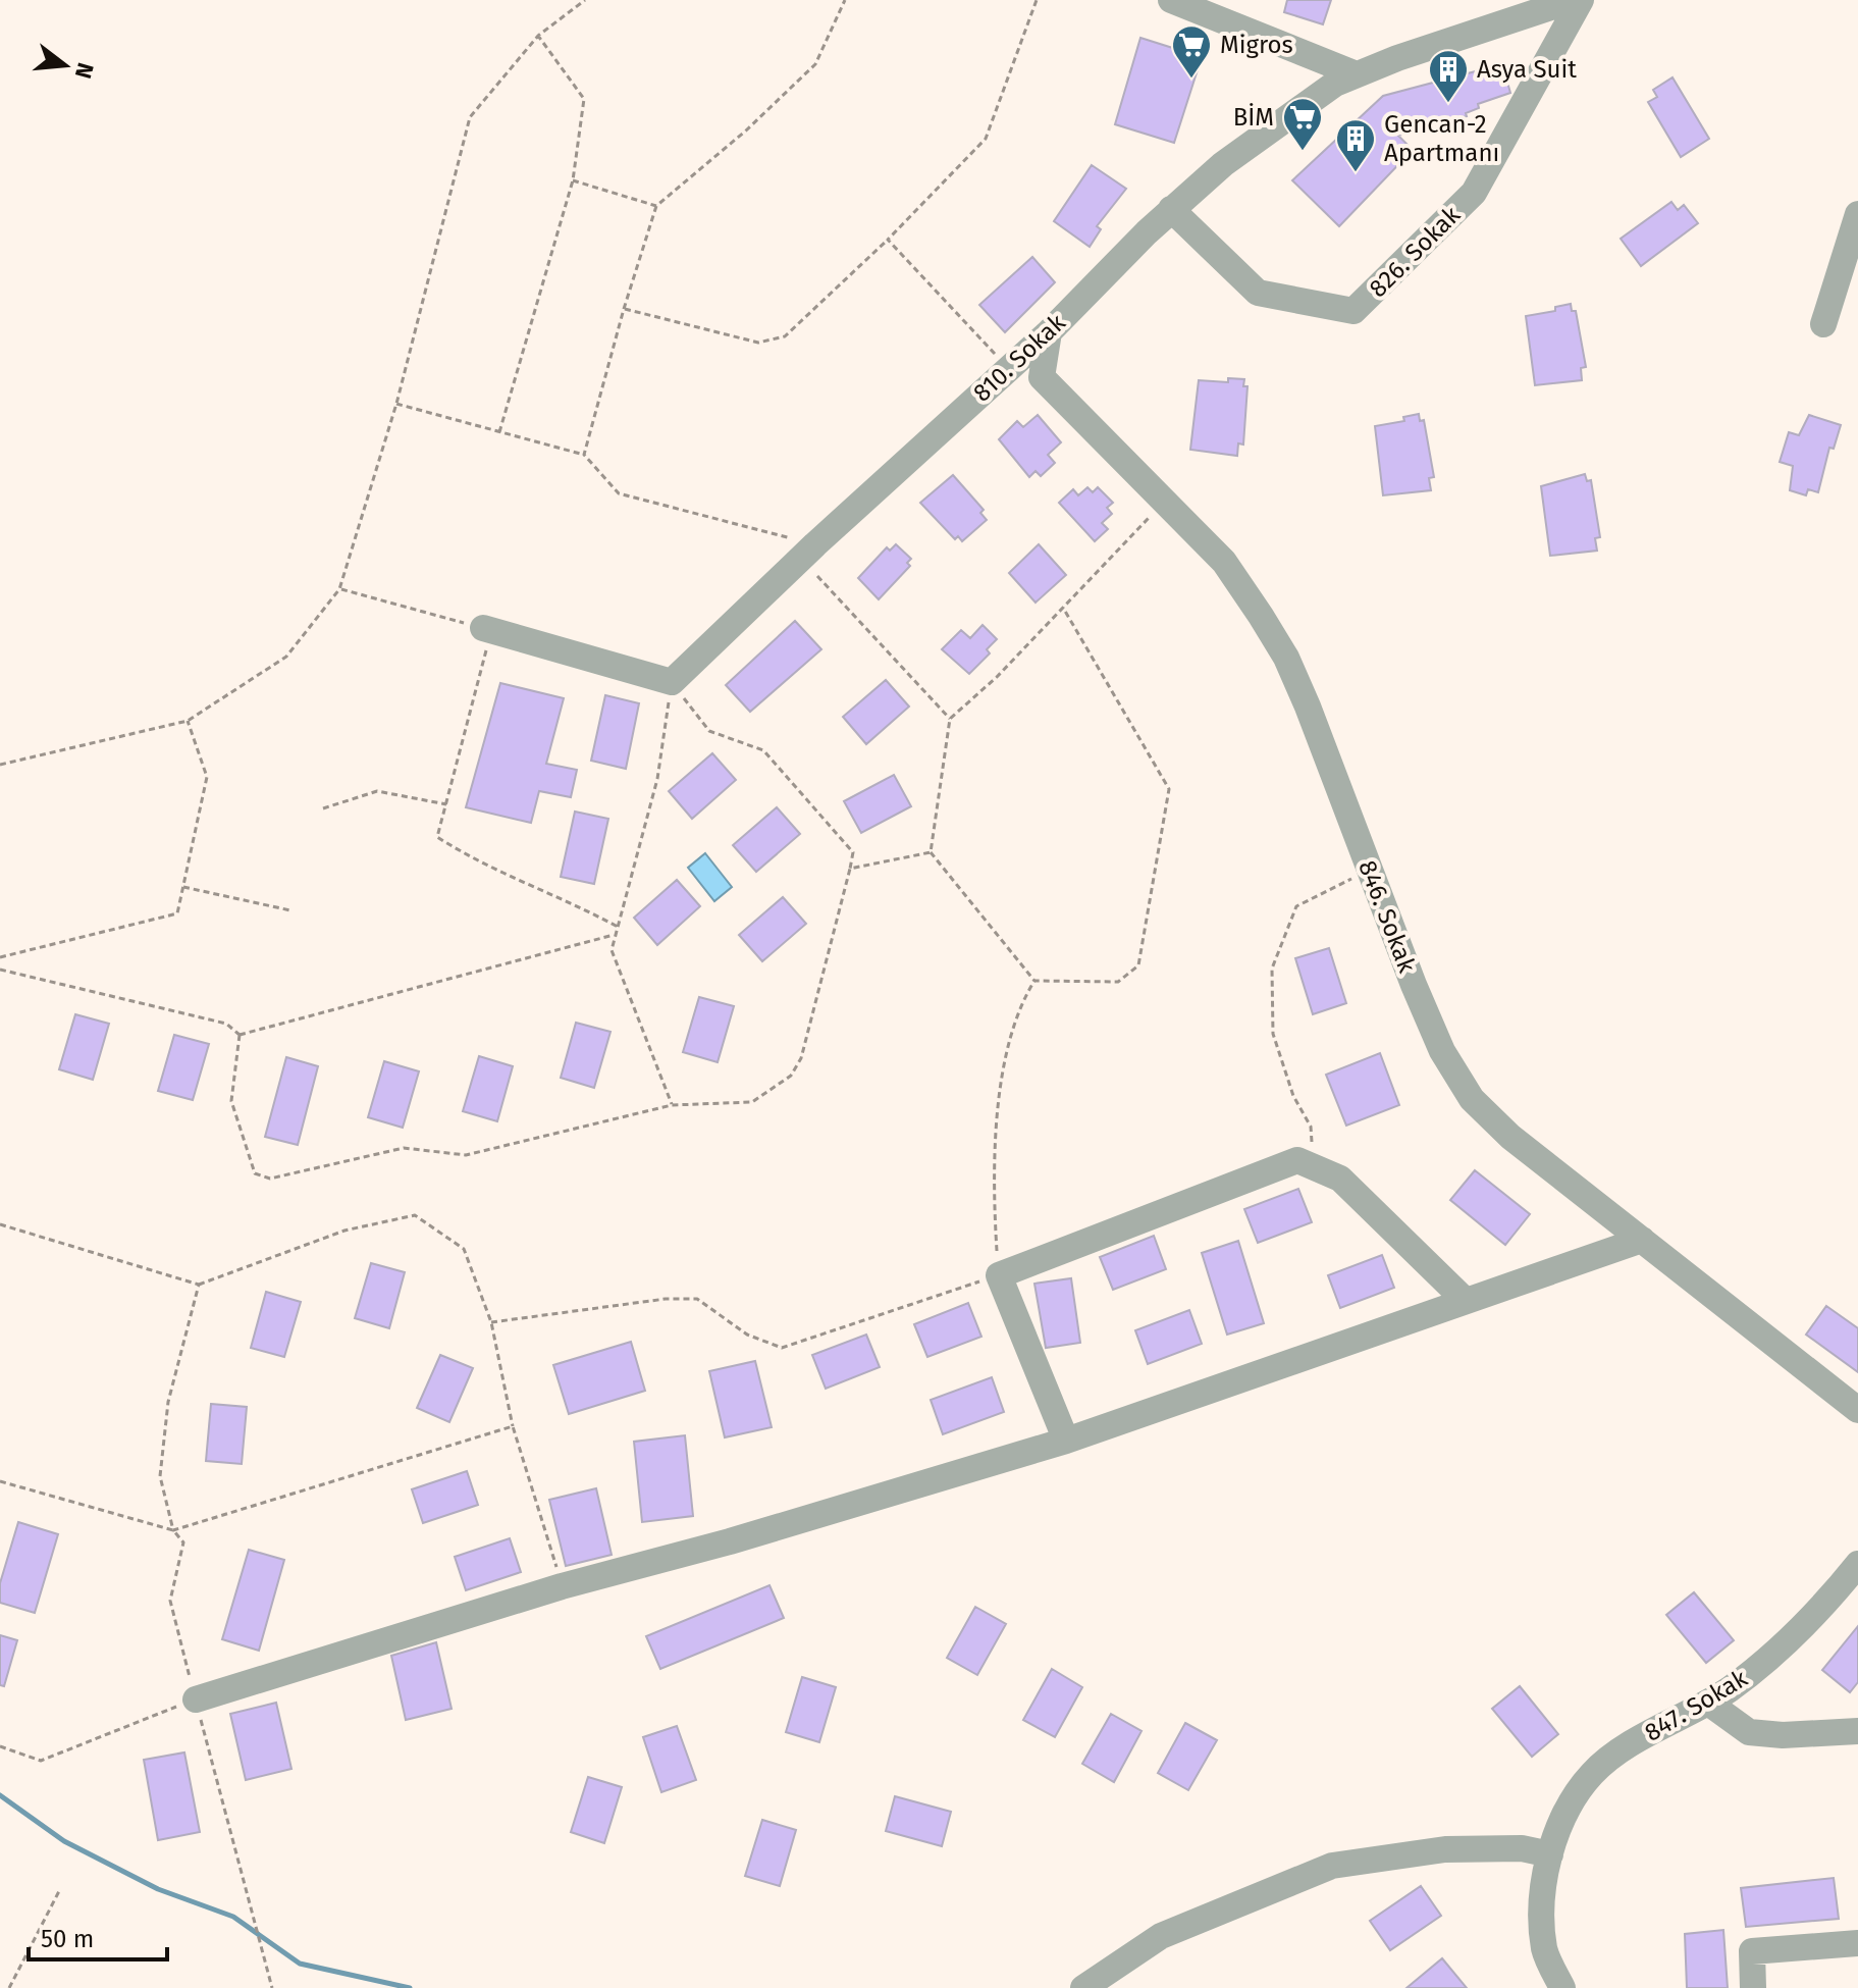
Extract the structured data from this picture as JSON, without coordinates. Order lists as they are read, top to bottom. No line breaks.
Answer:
{"streets":{"street":["826. Sokak","810. Sokak","846. Sokak","847. Sokak"]},"crossings":[["826. Sokak","810. Sokak"],["810. Sokak","846. Sokak"]],"places":{"supermarket":["Migros","BİM"],"building":["Asya Suit","Gencan-2 Apartmanı"]},"scale_bar":"50 m","north":"right"}
